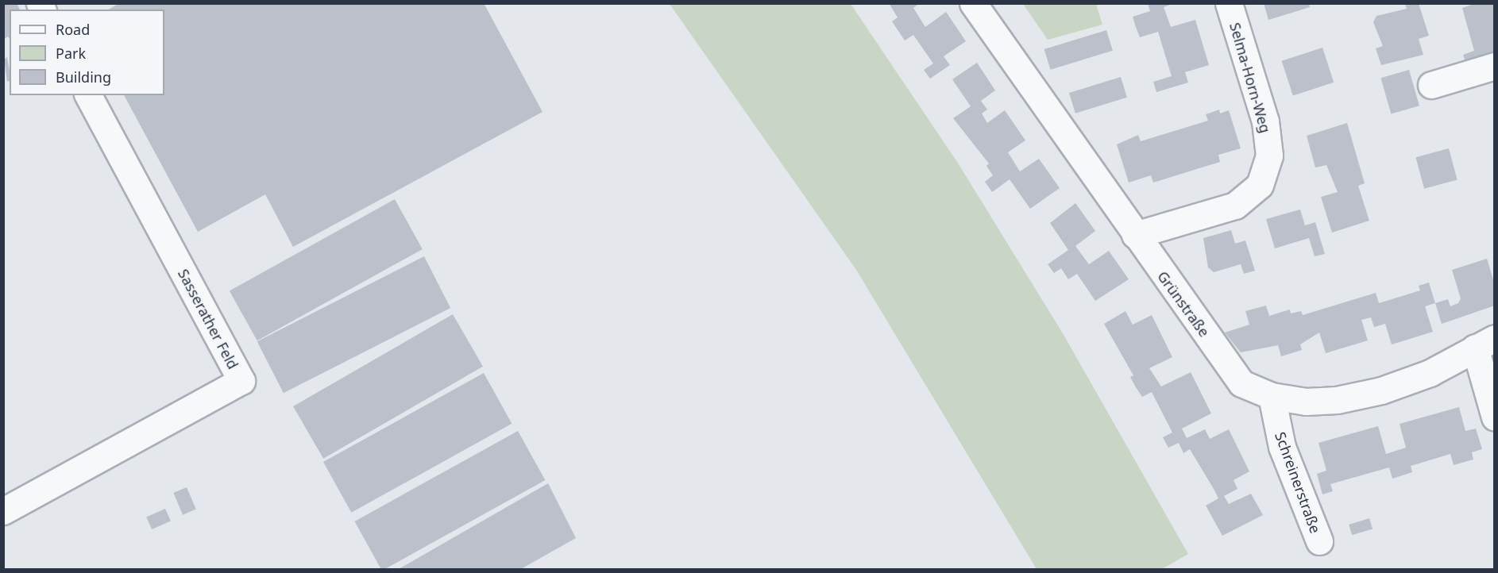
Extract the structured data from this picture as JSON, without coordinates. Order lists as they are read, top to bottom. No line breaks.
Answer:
{"streets":{"street":["Selma-Horn-Weg","Grünstraße","Sasserather Feld","Schreinerstraße"]},"crossings":[["Selma-Horn-Weg","Grünstraße"],["Grünstraße","Schreinerstraße"]],"legend":["Road","Park","Building"]}
